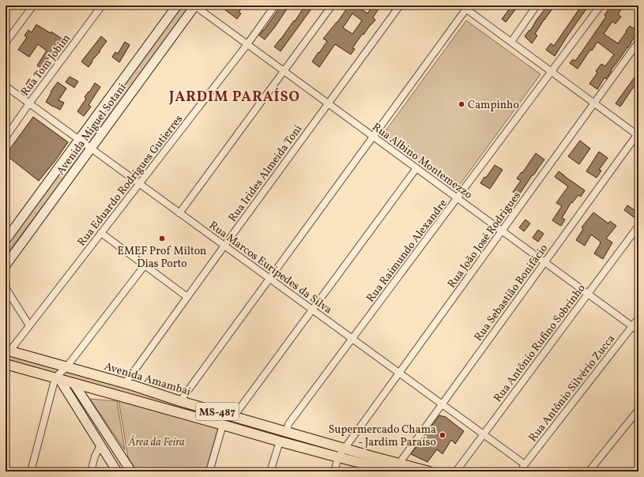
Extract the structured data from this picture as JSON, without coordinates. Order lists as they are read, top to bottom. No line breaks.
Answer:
{"streets":{"main road":["Avenida Amambai","MS-487"],"street":["Rua Tom Jobim","Avenida Miguel Sotani","Rua Albino Montemezzo","Rua Irides Almeida Toni","Rua Eduardo Rodrigues Gutierres","Rua João José Rodrigues","Rua Raimundo Alexandre","Rua Marcos Euripedes da Silva","Rua Sebastião Bonifácio","Rua Antônio Rufino Sobrinho","Rua Antônio Silvério Zucca"]},"crossings":[["Rua Tom Jobim","Rua Marcos Euripedes da Silva"],["Avenida Miguel Sotani","Rua Albino Montemezzo"],["Avenida Miguel Sotani","Rua Marcos Euripedes da Silva"],["Rua Albino Montemezzo","Rua Irides Almeida Toni"],["Rua Albino Montemezzo","Rua Eduardo Rodrigues Gutierres"],["Rua Albino Montemezzo","Rua João José Rodrigues"],["Rua Albino Montemezzo","Rua Raimundo Alexandre"],["Rua Albino Montemezzo","Rua Sebastião Bonifácio"],["Rua Albino Montemezzo","Rua Antônio Rufino Sobrinho"],["Rua Albino Montemezzo","Rua Antônio Silvério Zucca"],["Rua Irides Almeida Toni","Rua Marcos Euripedes da Silva"],["Rua Irides Almeida Toni","Avenida Amambai"],["Rua Eduardo Rodrigues Gutierres","Rua Marcos Euripedes da Silva"],["Rua Eduardo Rodrigues Gutierres","Avenida Amambai"],["Rua João José Rodrigues","Rua Marcos Euripedes da Silva"],["Rua João José Rodrigues","Avenida Amambai"],["Rua Raimundo Alexandre","Rua Marcos Euripedes da Silva"],["Rua Raimundo Alexandre","Avenida Amambai"],["Rua Marcos Euripedes da Silva","Rua Sebastião Bonifácio"],["Rua Marcos Euripedes da Silva","Rua Antônio Rufino Sobrinho"],["Rua Marcos Euripedes da Silva","Rua Antônio Silvério Zucca"],["Rua Sebastião Bonifácio","Avenida Amambai"]],"districts":["JARDIM PARAÍSO"],"parks":["Área da Feira"],"places":["Campinho","EMEF Prof Milton Dias Porto","Supermercado Chama - Jardim Paraíso"]}
